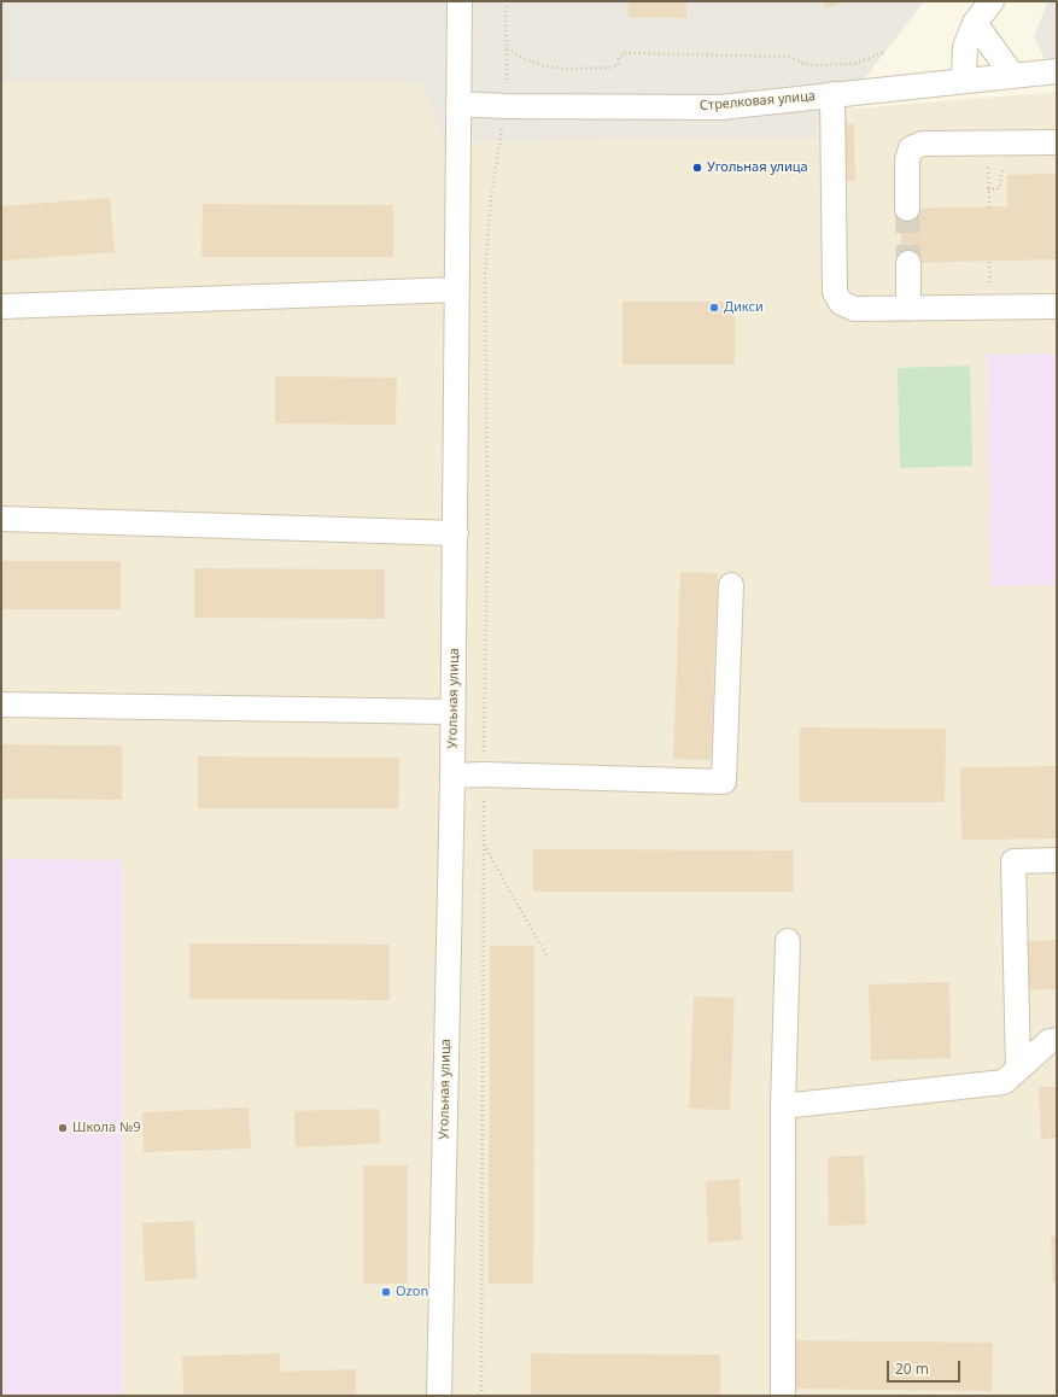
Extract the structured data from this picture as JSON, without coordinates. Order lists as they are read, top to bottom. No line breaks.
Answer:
{"streets":{"street":["Стрелковая улица","Угольная улица"]},"crossings":[["Стрелковая улица","Угольная улица"]],"places":["Угольная улица","Дикси","Школа №9","Ozon"],"scale_bar":"20 m"}
